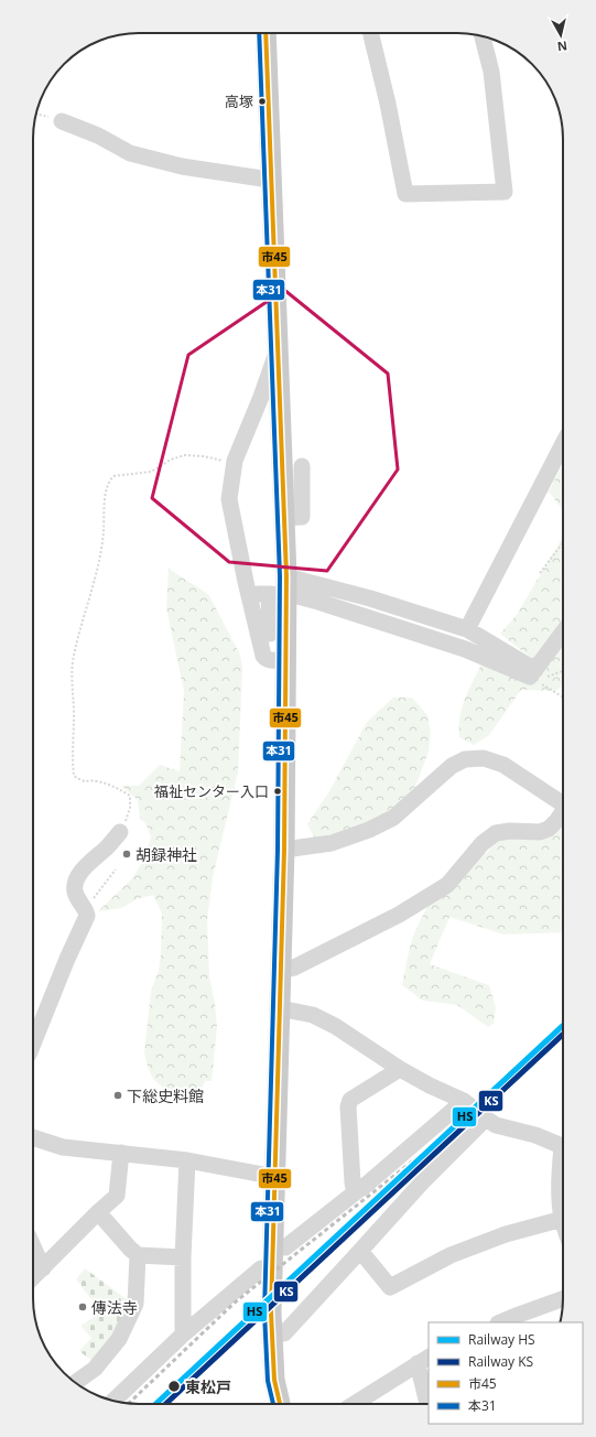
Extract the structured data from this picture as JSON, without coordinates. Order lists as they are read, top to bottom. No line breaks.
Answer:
{"places":["高塚","福祉センター入口","胡録神社","下総史料館","傳法寺","東松戸"],"lines":["transit line 市45","transit line 本31","rail line HS","rail line KS"],"legend":["Railway HS","Railway KS","市45","本31"],"north":"bottom"}
